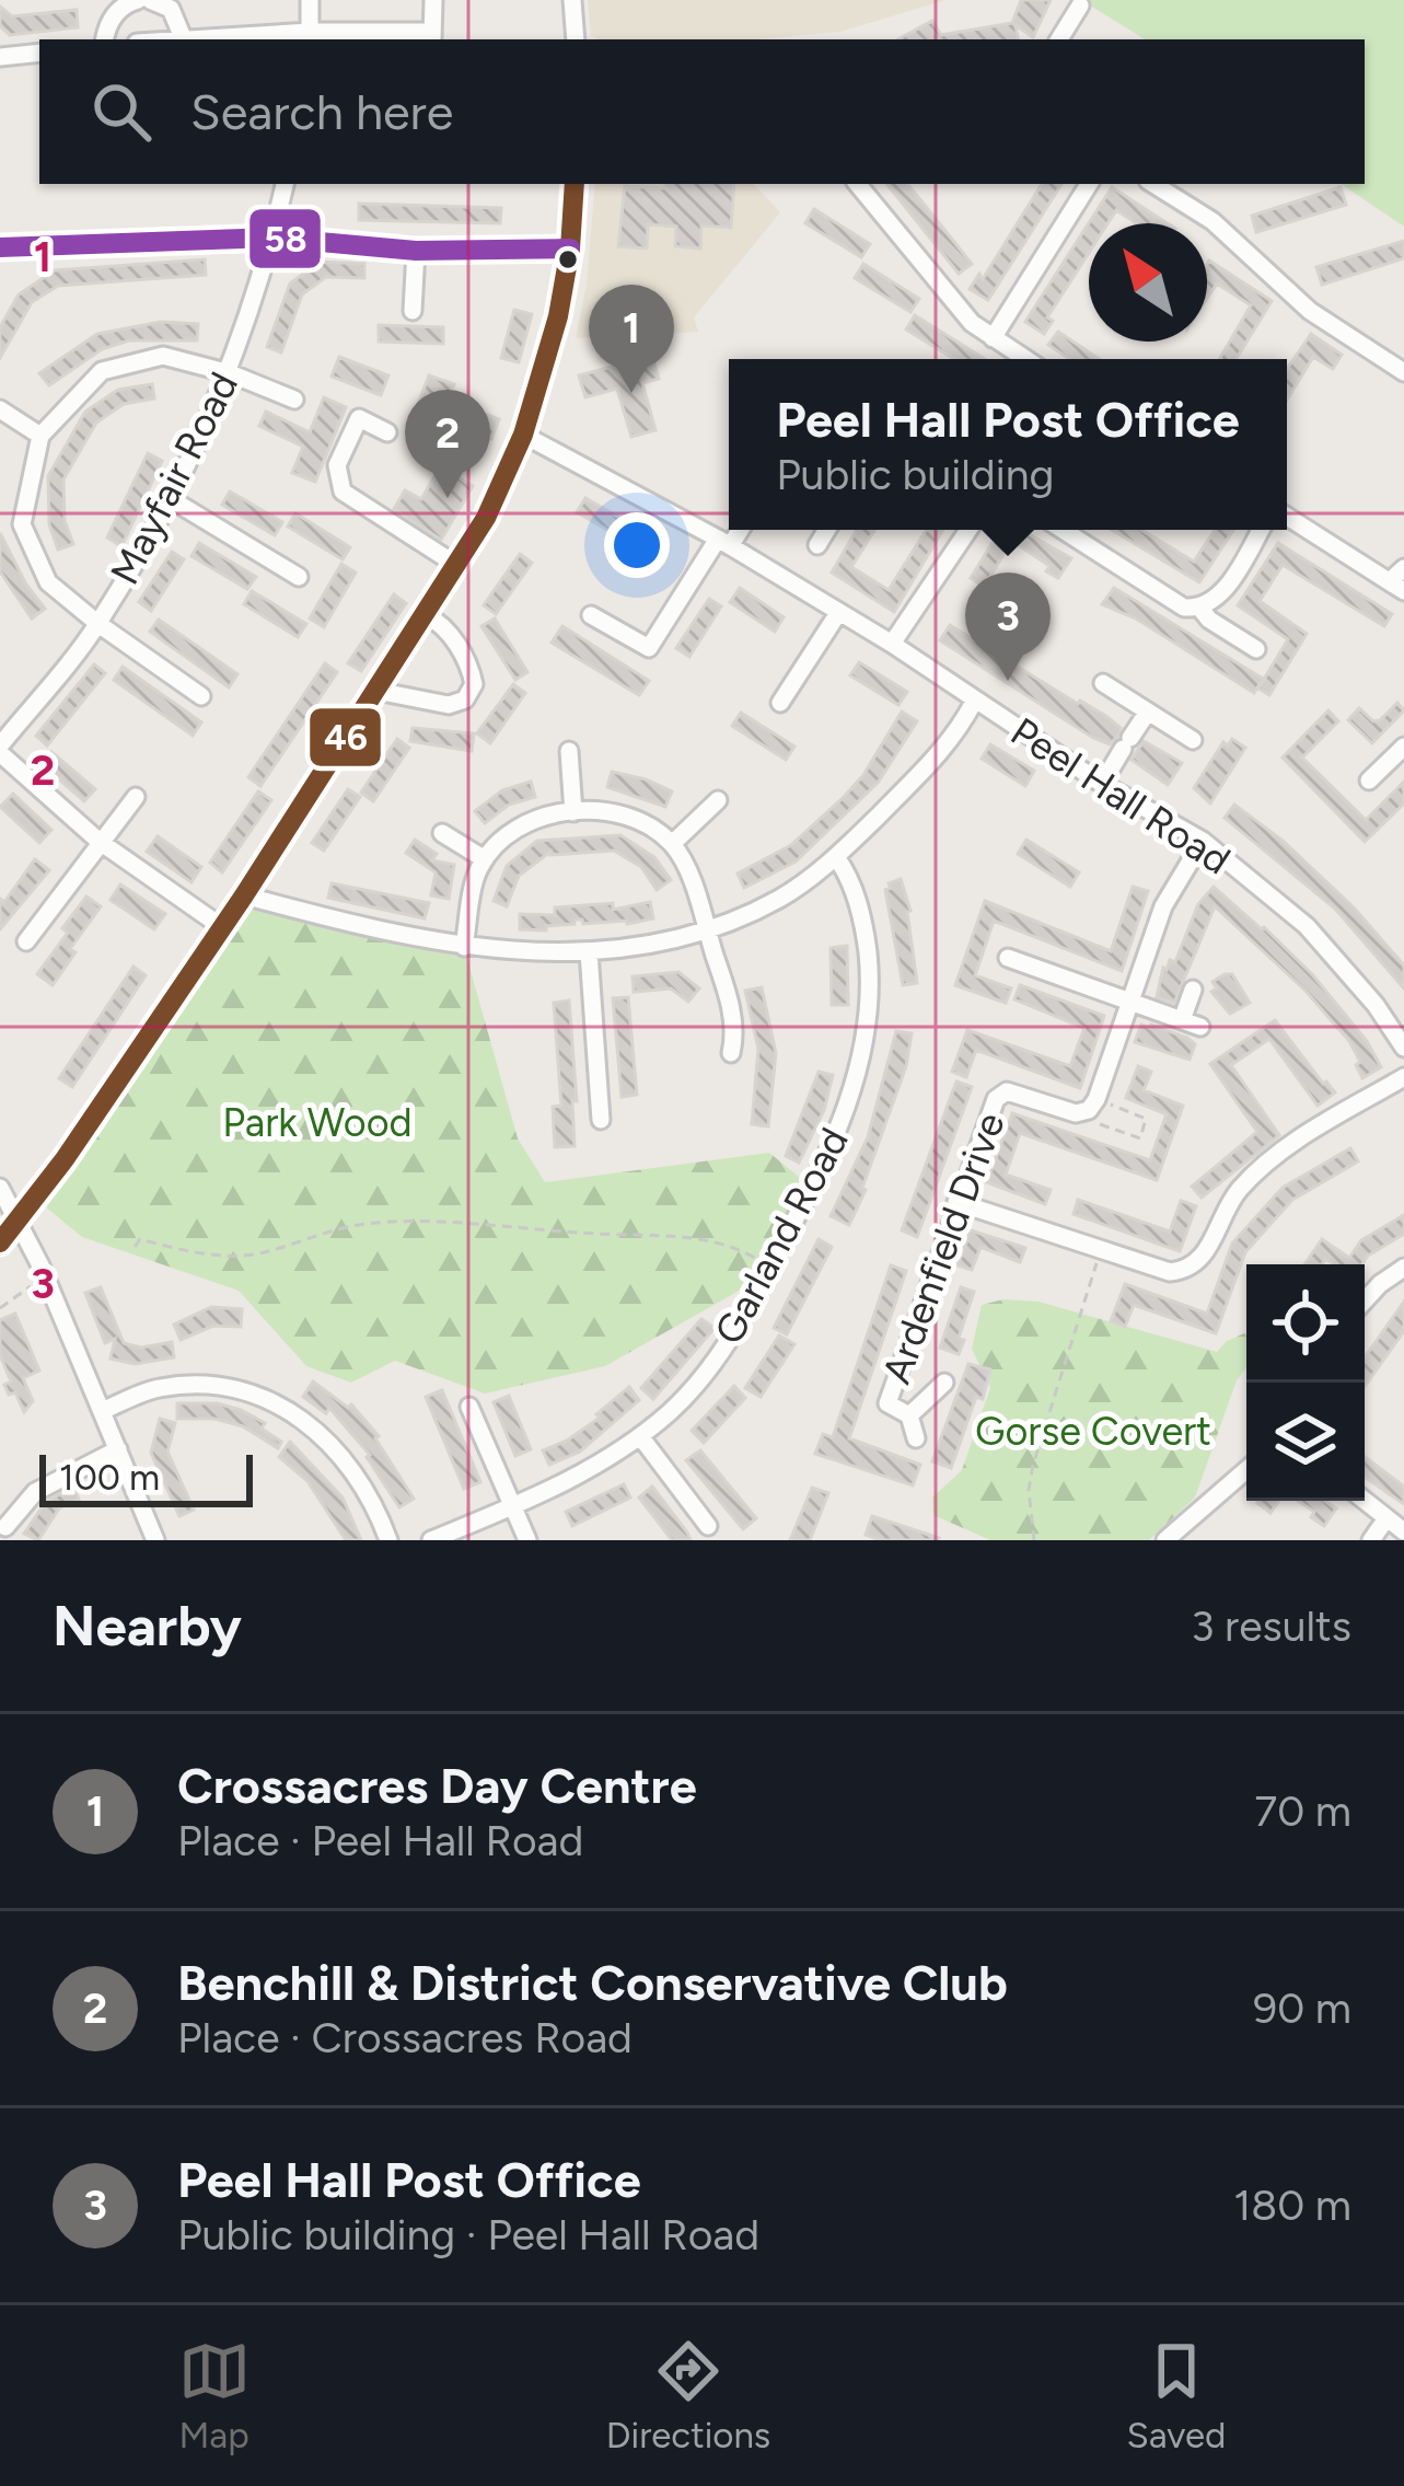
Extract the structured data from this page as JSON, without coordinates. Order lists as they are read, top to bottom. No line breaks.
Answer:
{"streets":{"street":["Mayfair Road","Peel Hall Road","Garland Road","Ardenfield Drive"]},"parks":["Park Wood","Gorse Covert"],"lines":["transit line 46","transit line 58"],"scale_bar":"100 m","north":"top left","page":{"search":"Search here","pins":["1","2","3"],"popup":["Peel Hall Post Office","Public building"],"scale":"100 m","heading":["Nearby","3 results"],"list":[{"mark":"1","name":"Crossacres Day Centre","note":"Place · Peel Hall Road","value":"70 m"},{"mark":"2","name":"Benchill & District Conservative Club","note":"Place · Crossacres Road","value":"90 m"},{"mark":"3","name":"Peel Hall Post Office","note":"Public building · Peel Hall Road","value":"180 m"}],"nav":["Map","Directions","Saved"]},"grid":{"rows":["1","2","3"]}}
